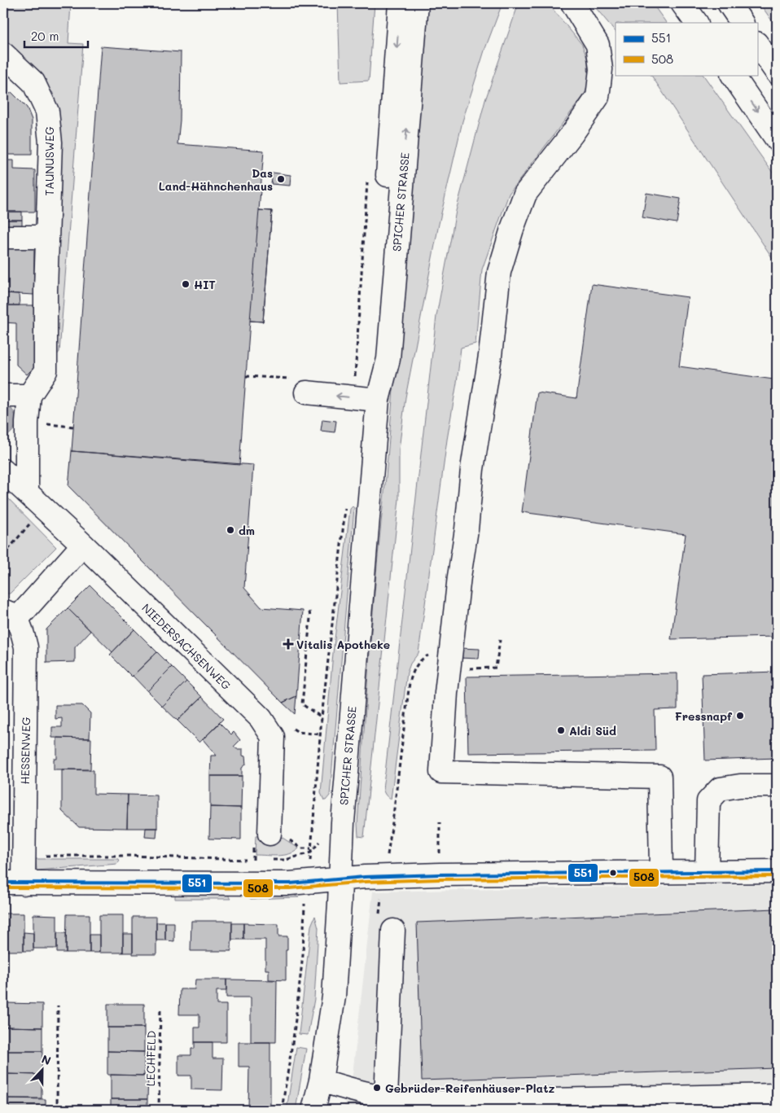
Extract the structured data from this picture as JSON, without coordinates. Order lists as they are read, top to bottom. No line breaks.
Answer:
{"streets":{"main road":["TAUNUSWEG","SPICHER STRASSE","NIEDERSACHSENWEG","HESSENWEG"],"path":["LECHFELD"]},"crossings":[["NIEDERSACHSENWEG","HESSENWEG"]],"places":{"other":["Das Land-Hähnchenhaus","HIT","dm","Fressnapf","Aldi Süd","Gebrüder-Reifenhäuser-Platz"],"health":["Vitalis Apotheke"]},"lines":["transit line 551","transit line 508"],"legend":["551","508"],"scale_bar":"20 m","north":"top"}
